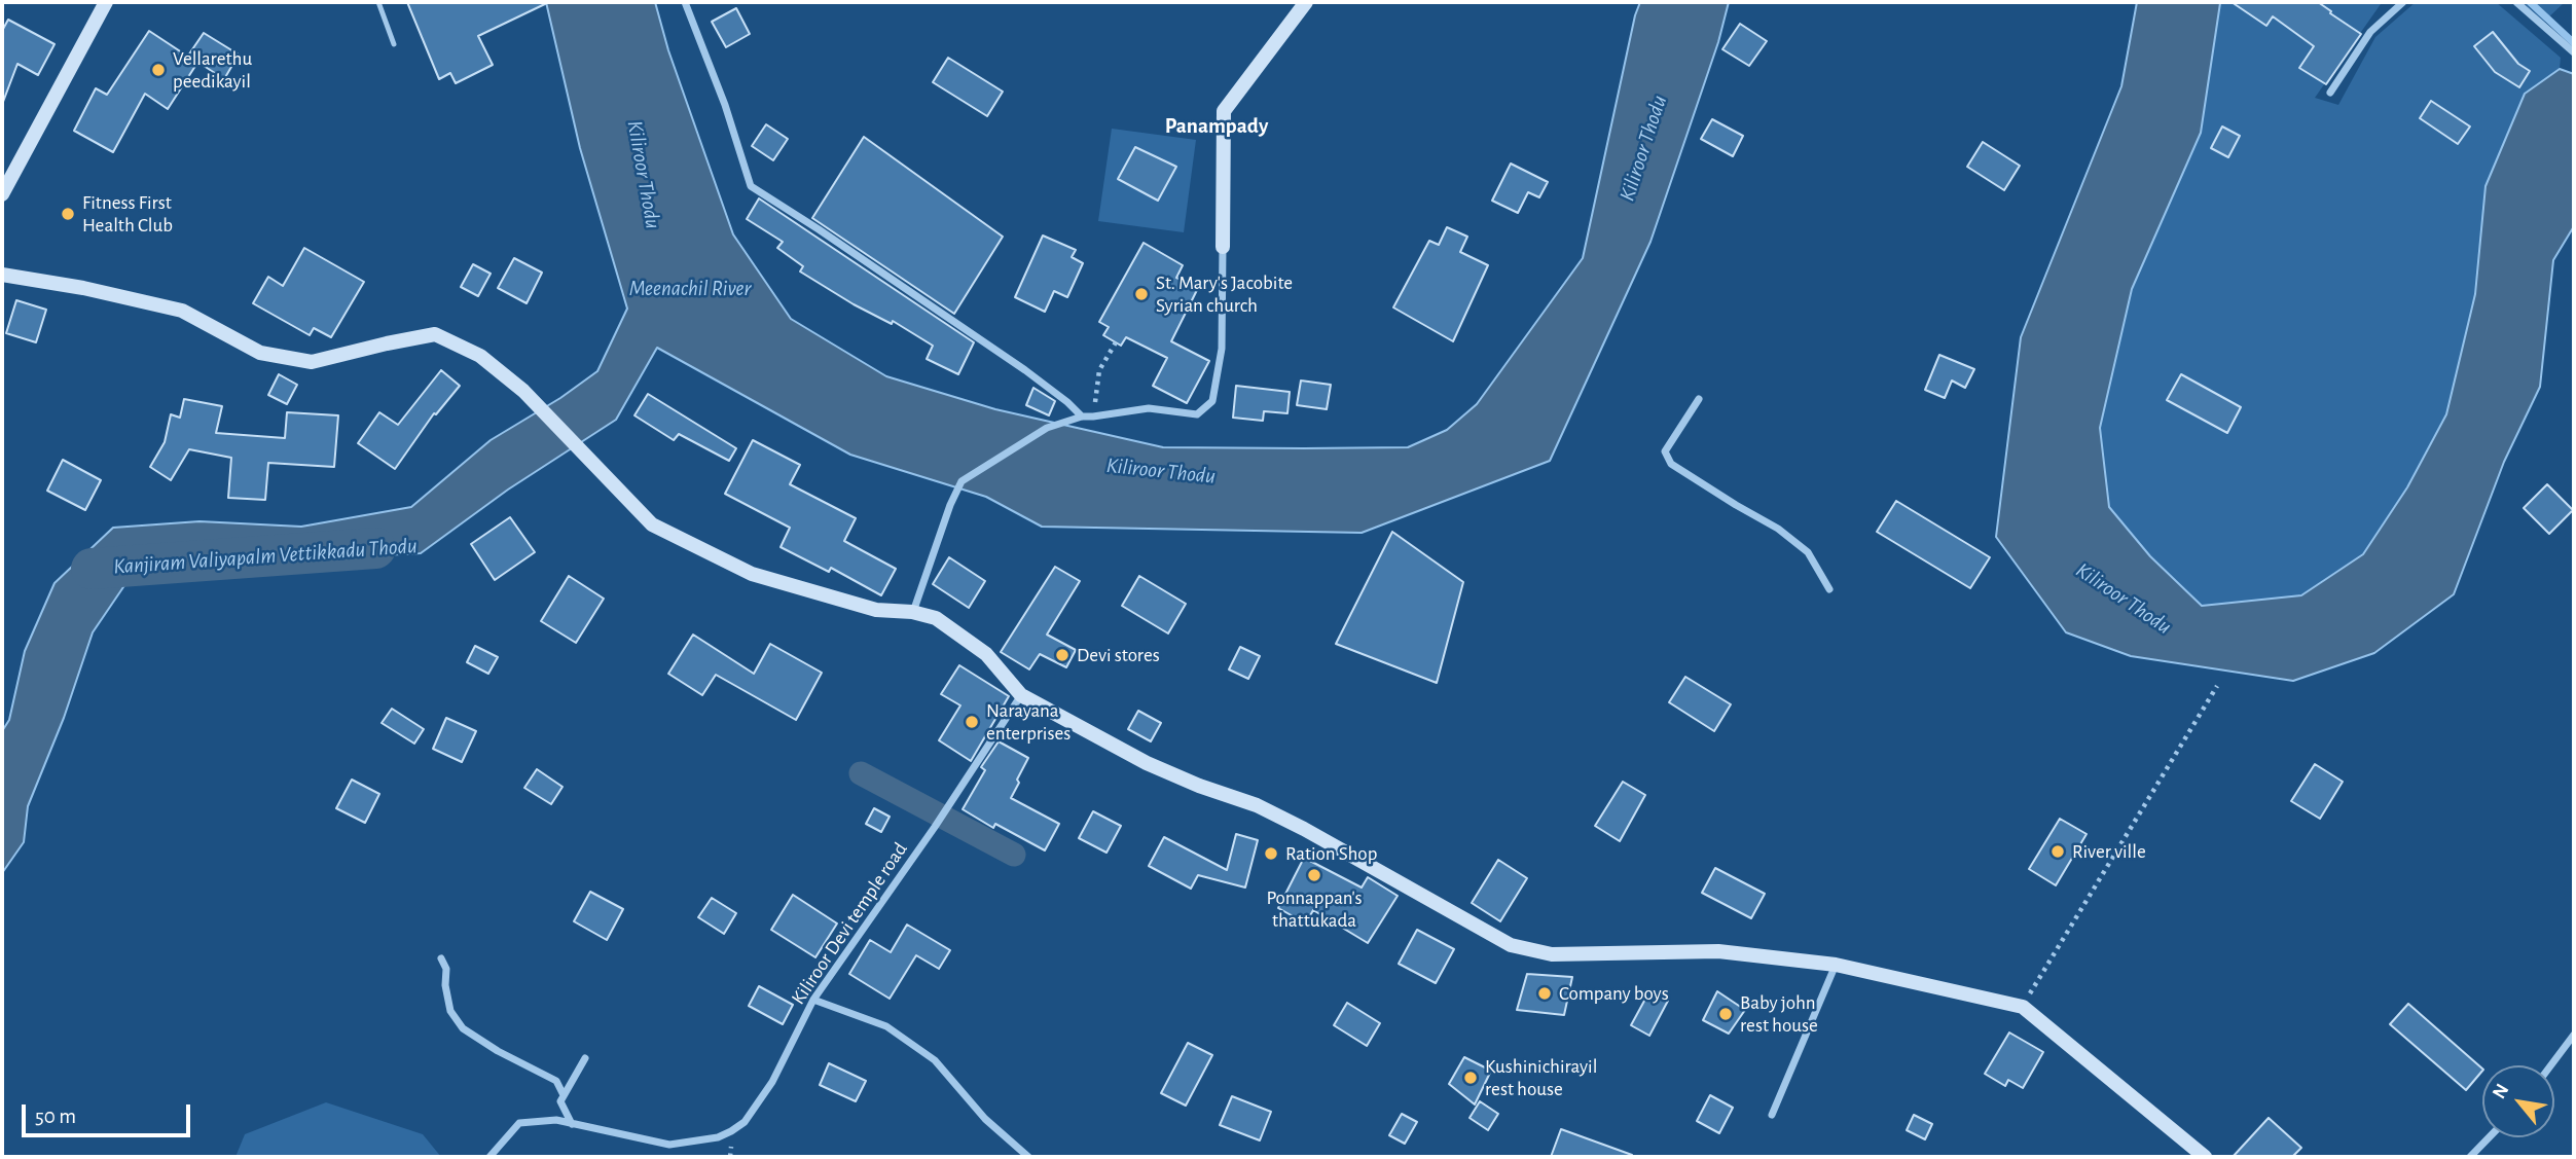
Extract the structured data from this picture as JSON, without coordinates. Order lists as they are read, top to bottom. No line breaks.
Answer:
{"streets":{"street":["Kiliroor Devi temple road"]},"districts":["Panampady"],"water":["Kiliroor Thodu","Meenachil River","Kanjiram Valiyapalm Vettikkadu Thodu"],"places":["Vellarethu peedikayil","Fitness First Health Club","St. Mary's Jacobite Syrian church","Devi stores","Narayana enterprises","River ville","Ration Shop","Ponnappan's thattukada","Company boys","Baby john rest house","Kushinichirayil rest house"],"scale_bar":"50 m","north":"top left"}
